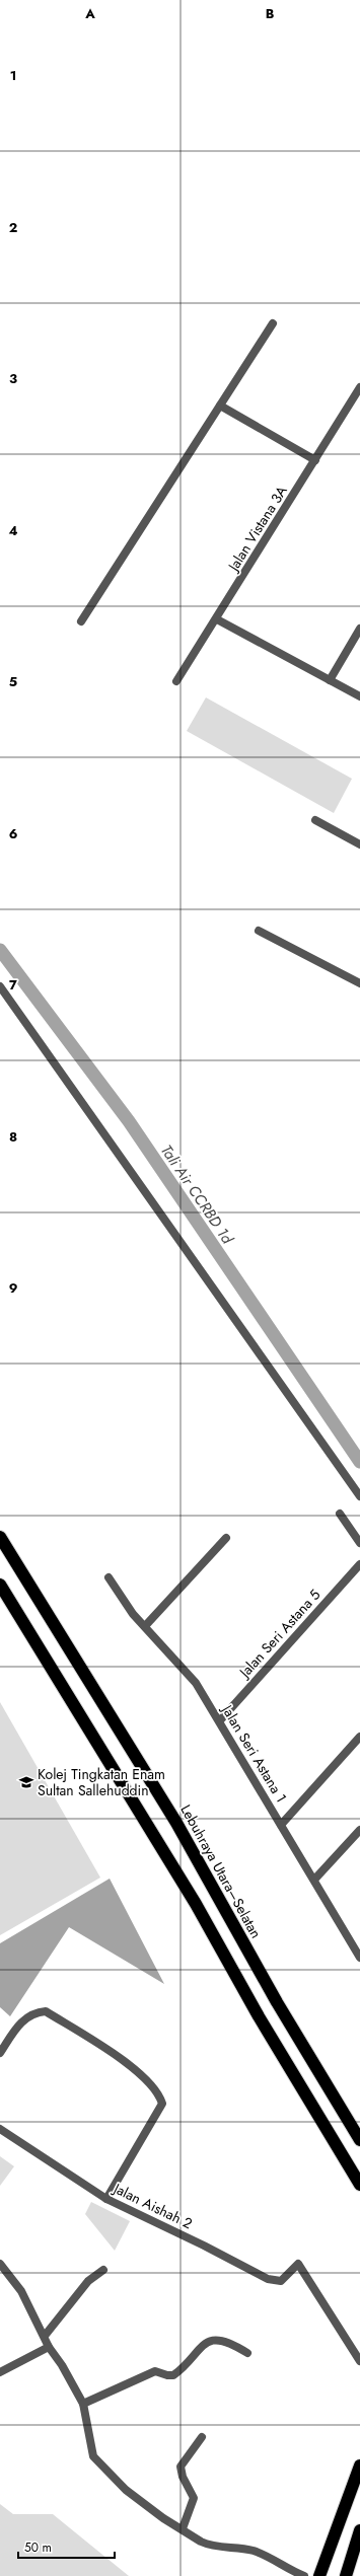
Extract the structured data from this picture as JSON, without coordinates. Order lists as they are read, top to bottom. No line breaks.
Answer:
{"streets":{"highway":["Lebuhraya Utara–Selatan"],"street":["Jalan Vistana 3A","Jalan Seri Astana 5","Jalan Seri Astana 1","Jalan Aishah 2"]},"crossings":[["Jalan Seri Astana 5","Jalan Seri Astana 1"]],"water":["Tali Air CCRBD 1d"],"places":{"school or university":["Kolej Tingkatan Enam Sultan Sallehuddin"]},"scale_bar":"50 m","grid":{"columns":["A","B"],"rows":["1","2","3","4","5","6","7","8","9"]}}
